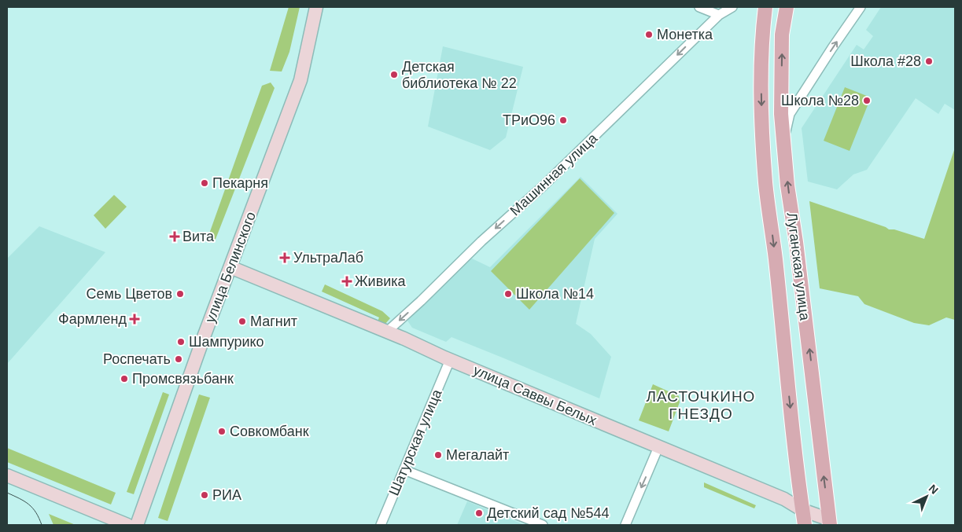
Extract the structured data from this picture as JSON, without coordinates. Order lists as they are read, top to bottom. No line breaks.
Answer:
{"streets":{"main road":["Луганская улица"],"street":["Машинная улица","улица Белинского","улица Саввы Белых","Шатурская улица"]},"crossings":[["Машинная улица","улица Саввы Белых"],["Луганская улица","улица Саввы Белых"],["улица Белинского","улица Саввы Белых"],["улица Саввы Белых","Шатурская улица"]],"one_way":["Машинная улица"],"districts":["ЛАСТОЧКИНО ГНЕЗДО"],"places":{"other":["Монетка","Школа #28","Детская библиотека № 22","Школа №28","ТРиО96","Пекарня","Семь Цветов","Школа №14","Магнит","Шампурико","Роспечать","Промсвязьбанк","Совкомбанк","Мегалайт","РИА","Детский сад №544"],"health":["Вита","УльтраЛаб","Живика","Фармленд"]},"north":"top right"}
